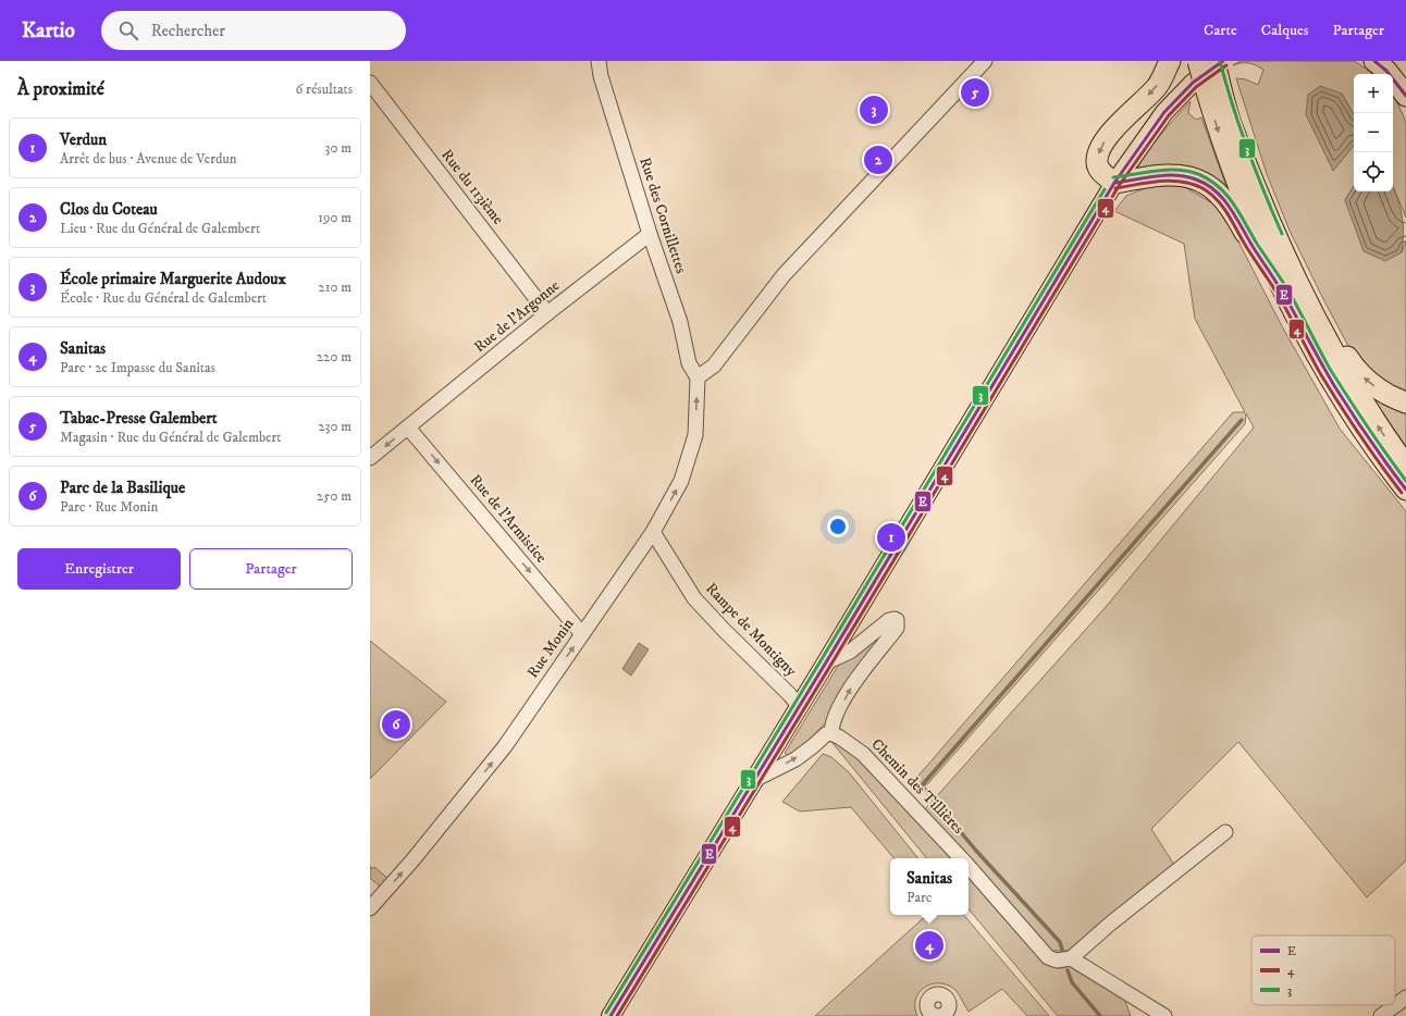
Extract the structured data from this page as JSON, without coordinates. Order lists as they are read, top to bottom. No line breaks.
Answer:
{"streets":{"street":["Rue du 113ième","Rue des Cornillettes","Rue de l'Argonne","Rue de l'Armistice","Rampe de Montigny","Rue Monin","Chemin des Tillières"]},"crossings":[["Rue du 113ième","Rue de l'Argonne"],["Rue des Cornillettes","Rue de l'Argonne"],["Rue des Cornillettes","Rue Monin"],["Rue de l'Argonne","Rue de l'Armistice"],["Rue de l'Armistice","Rue Monin"],["Rampe de Montigny","Rue Monin"]],"one_way":["Rue de l'Armistice","Rue Monin"],"lines":["transit line E","transit line 3","transit line 4"],"legend":["E","4","3"],"page":{"header":"Kartio","search":"Rechercher","nav":["Carte","Calques","Partager"],"heading":["À proximité","6 résultats"],"map_buttons":["+","−"],"pins":["5","3","2","1","6","4"],"list":[{"mark":"1","name":"Verdun","note":"Arrêt de bus · Avenue de Verdun","value":"30 m"},{"mark":"2","name":"Clos du Coteau","note":"Lieu · Rue du Général de Galembert","value":"190 m"},{"mark":"3","name":"École primaire Marguerite Audoux","note":"École · Rue du Général de Galembert","value":"210 m"},{"mark":"4","name":"Sanitas","note":"Parc · 2e Impasse du Sanitas","value":"220 m"},{"mark":"5","name":"Tabac-Presse Galembert","note":"Magasin · Rue du Général de Galembert","value":"230 m"},{"mark":"6","name":"Parc de la Basilique","note":"Parc · Rue Monin","value":"250 m"}],"buttons":["Enregistrer","Partager"],"popup":["Sanitas","Parc"]}}
